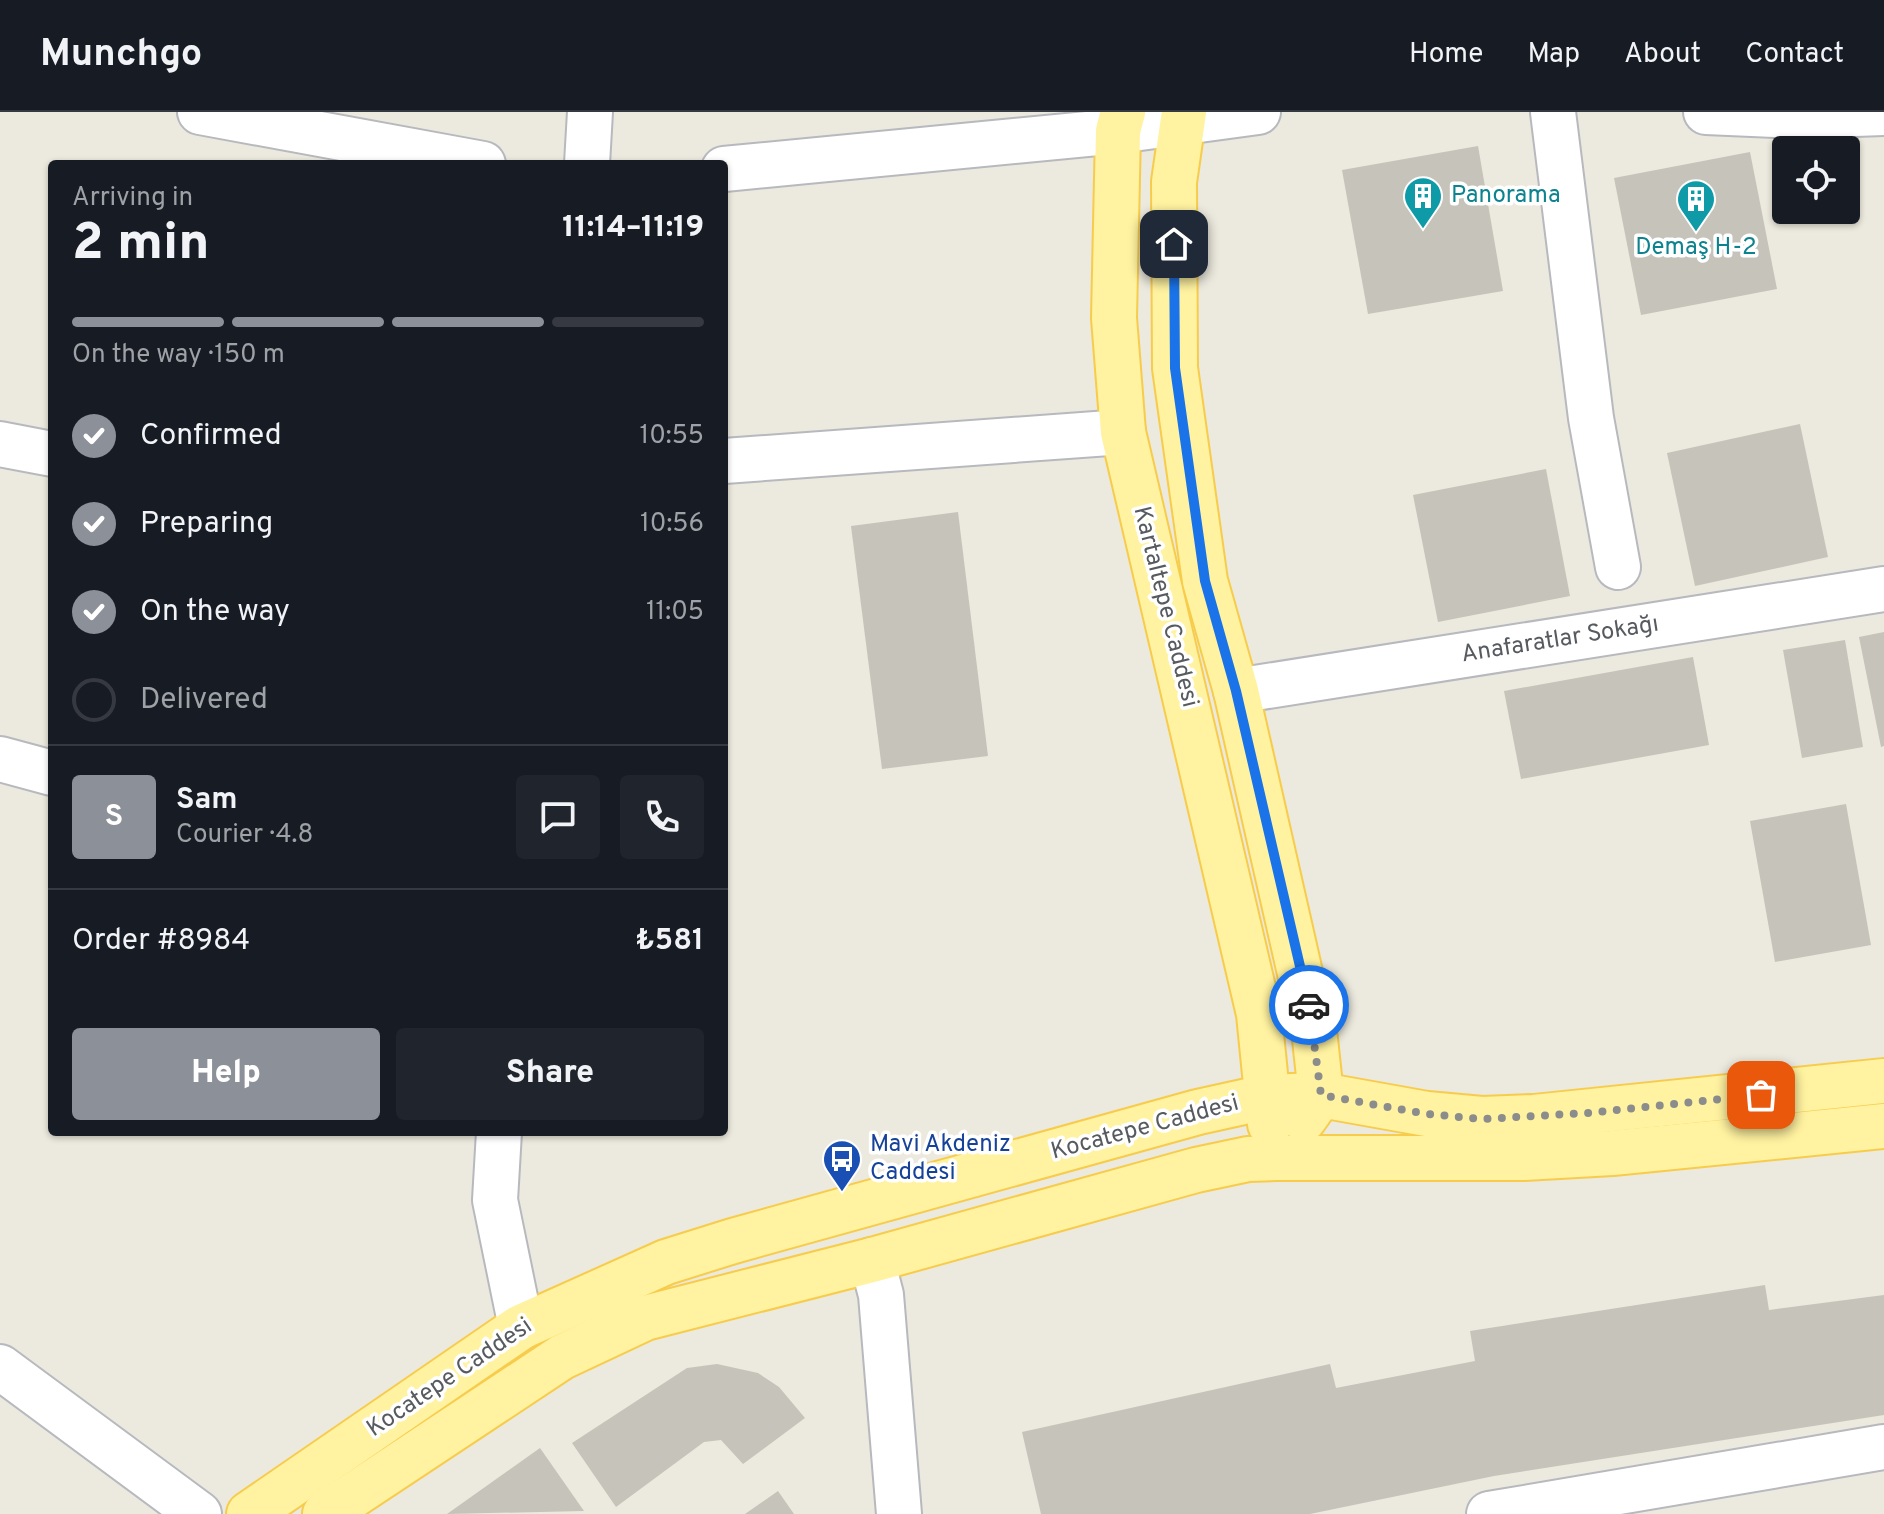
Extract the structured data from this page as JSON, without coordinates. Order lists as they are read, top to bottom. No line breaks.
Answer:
{"streets":{"main road":["Kartaltepe Caddesi","Kocatepe Caddesi"],"street":["Anafaratlar Sokağı"]},"crossings":[["Kartaltepe Caddesi","Anafaratlar Sokağı"],["Kartaltepe Caddesi","Kocatepe Caddesi"]],"places":{"building":["Panorama","Demaş H-2"],"bus stop":["Mavi Akdeniz Caddesi"]},"page":{"header":"Munchgo","nav":["Home","Map","About","Contact"],"heading":["2 min","Arriving in","11:14–11:19"],"panel":["Sam","Courier · 4.8","Order #8984","₺581"],"bar":"On the way · 150 m","list":[["Confirmed","10:55"],["Preparing","10:56"],["On the way","11:05"],"Delivered"],"round":"S","buttons":["Help","Share"]}}
